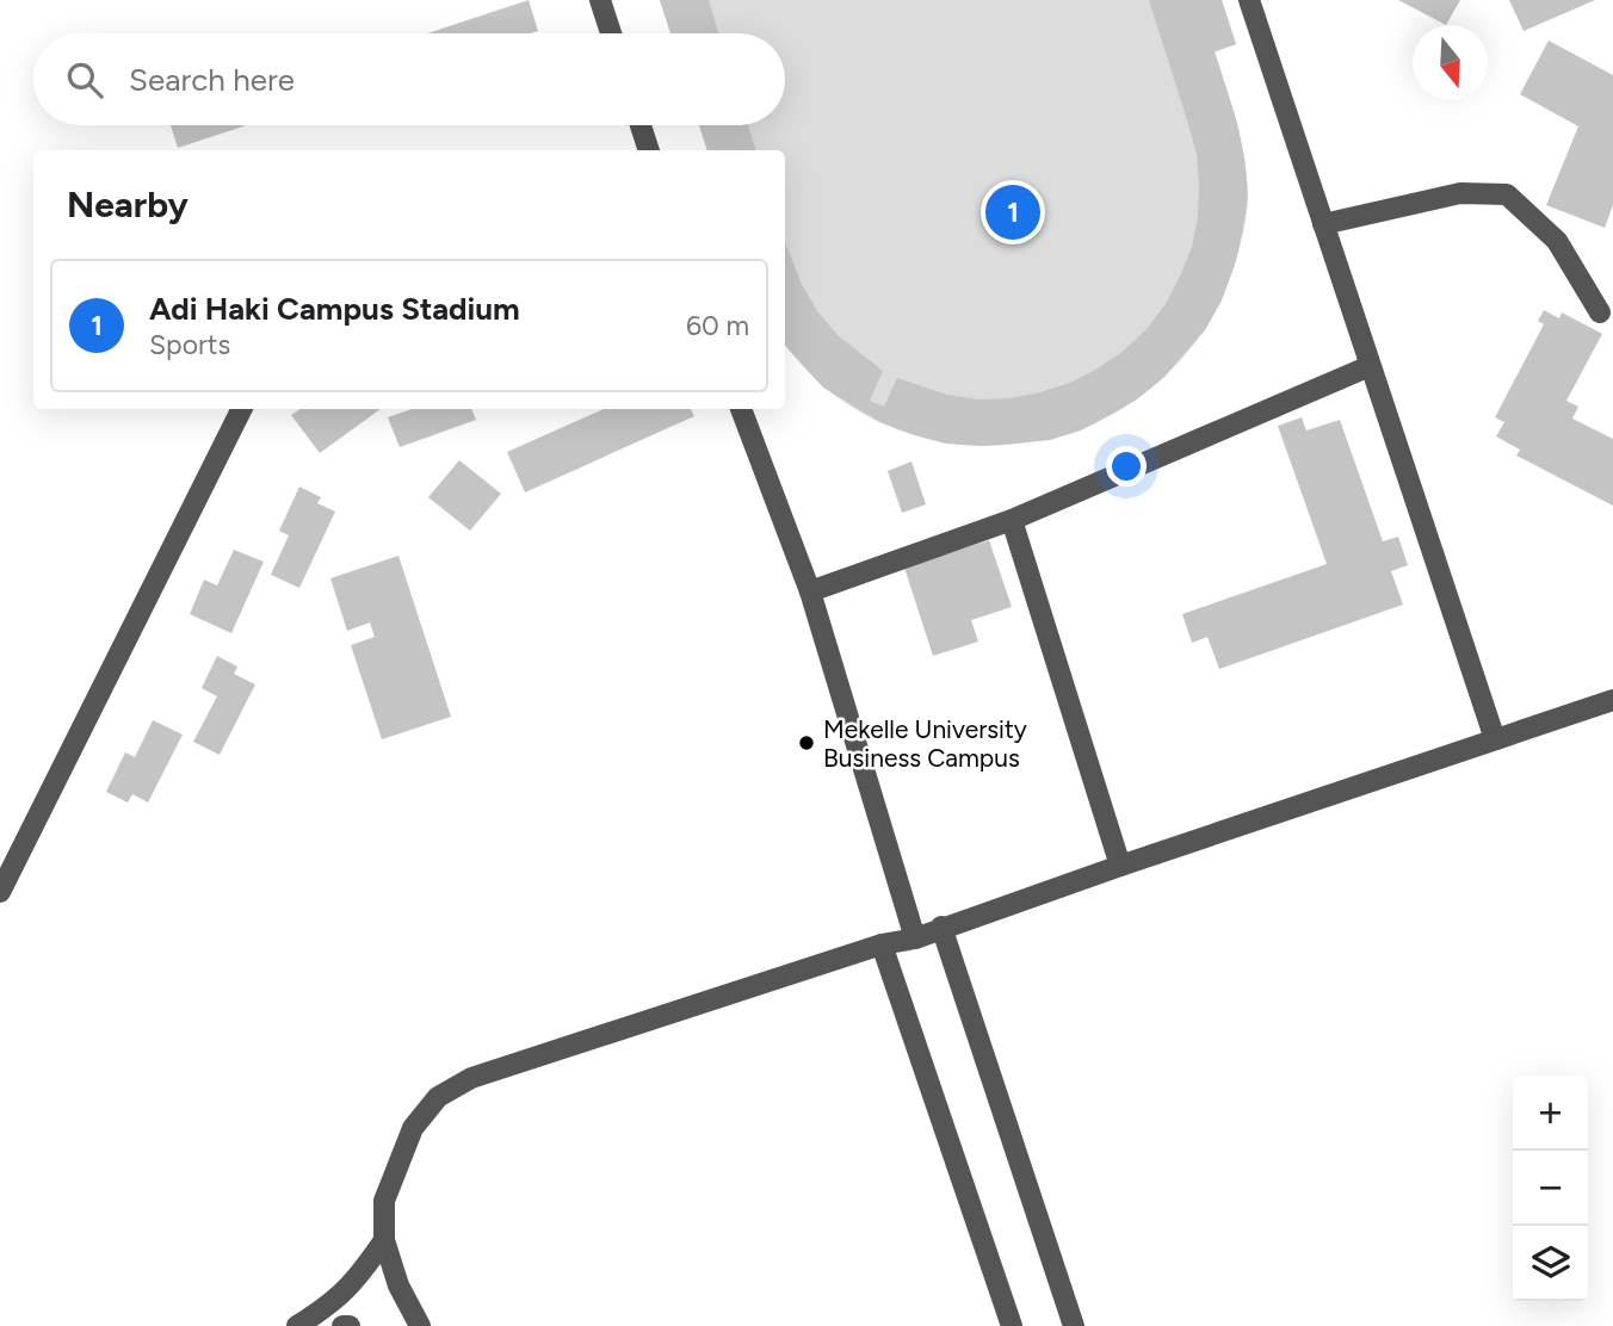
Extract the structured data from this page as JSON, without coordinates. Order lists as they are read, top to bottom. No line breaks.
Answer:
{"places":["Mekelle University Business Campus"],"north":"bottom","page":{"search":"Search here","heading":"Nearby","pins":"1","list":[{"mark":"1","name":"Adi Haki Campus Stadium","note":"Sports","value":"60 m"}],"map_buttons":["+","−"]}}
